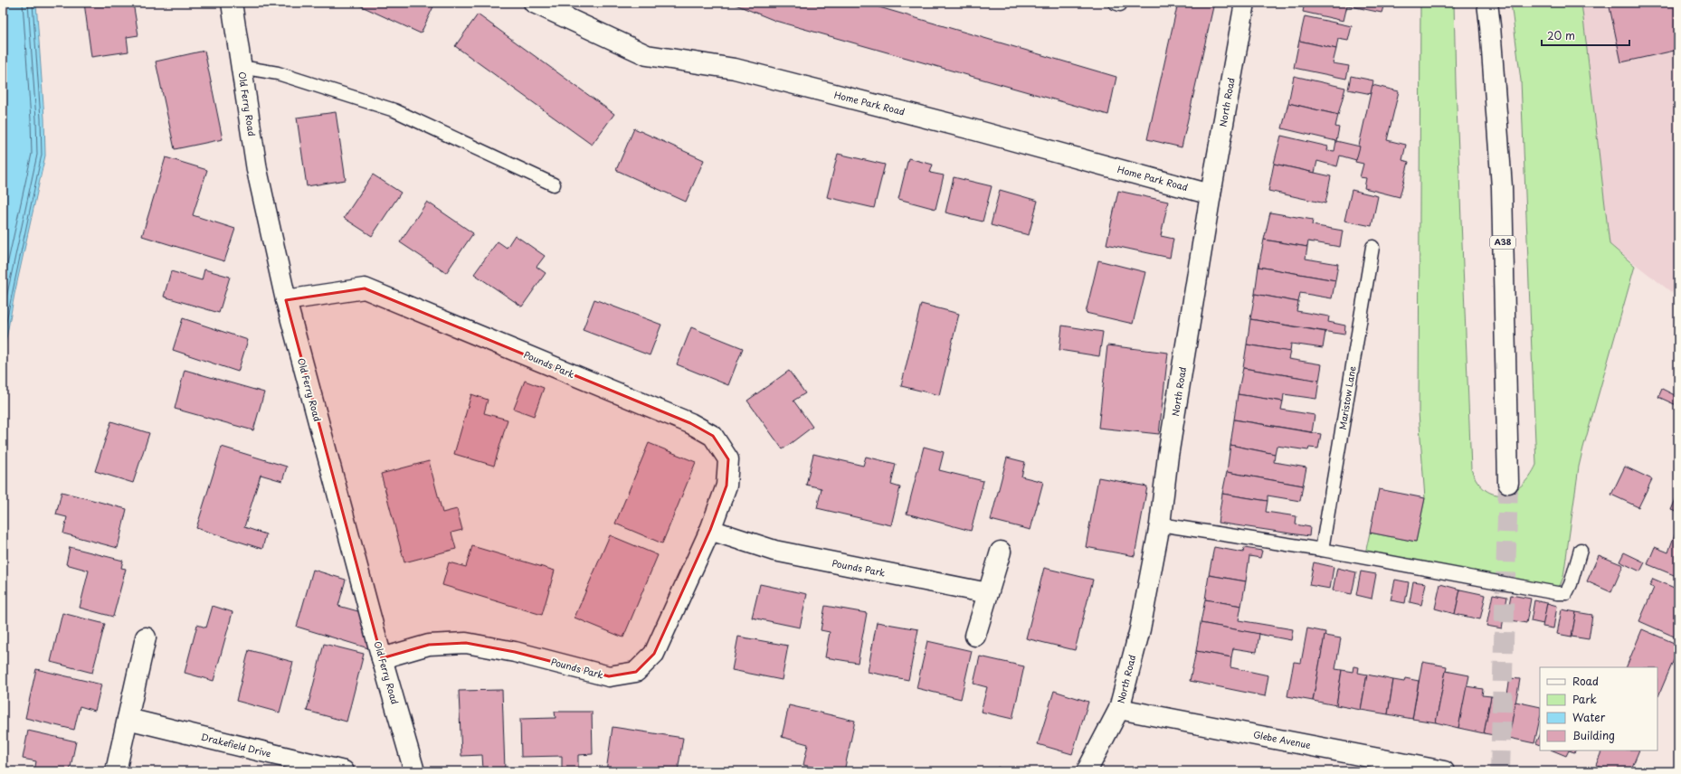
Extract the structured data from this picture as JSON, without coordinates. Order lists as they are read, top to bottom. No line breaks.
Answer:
{"streets":{"main road":["North Road","Home Park Road","Old Ferry Road","A38","Pounds Park","Glebe Avenue","Drakefield Drive"],"lane":["Maristow Lane"]},"crossings":[["North Road","Home Park Road"],["North Road","Glebe Avenue"],["Old Ferry Road","Pounds Park"]],"legend":["Road","Park","Water","Building"],"scale_bar":"20 m"}
